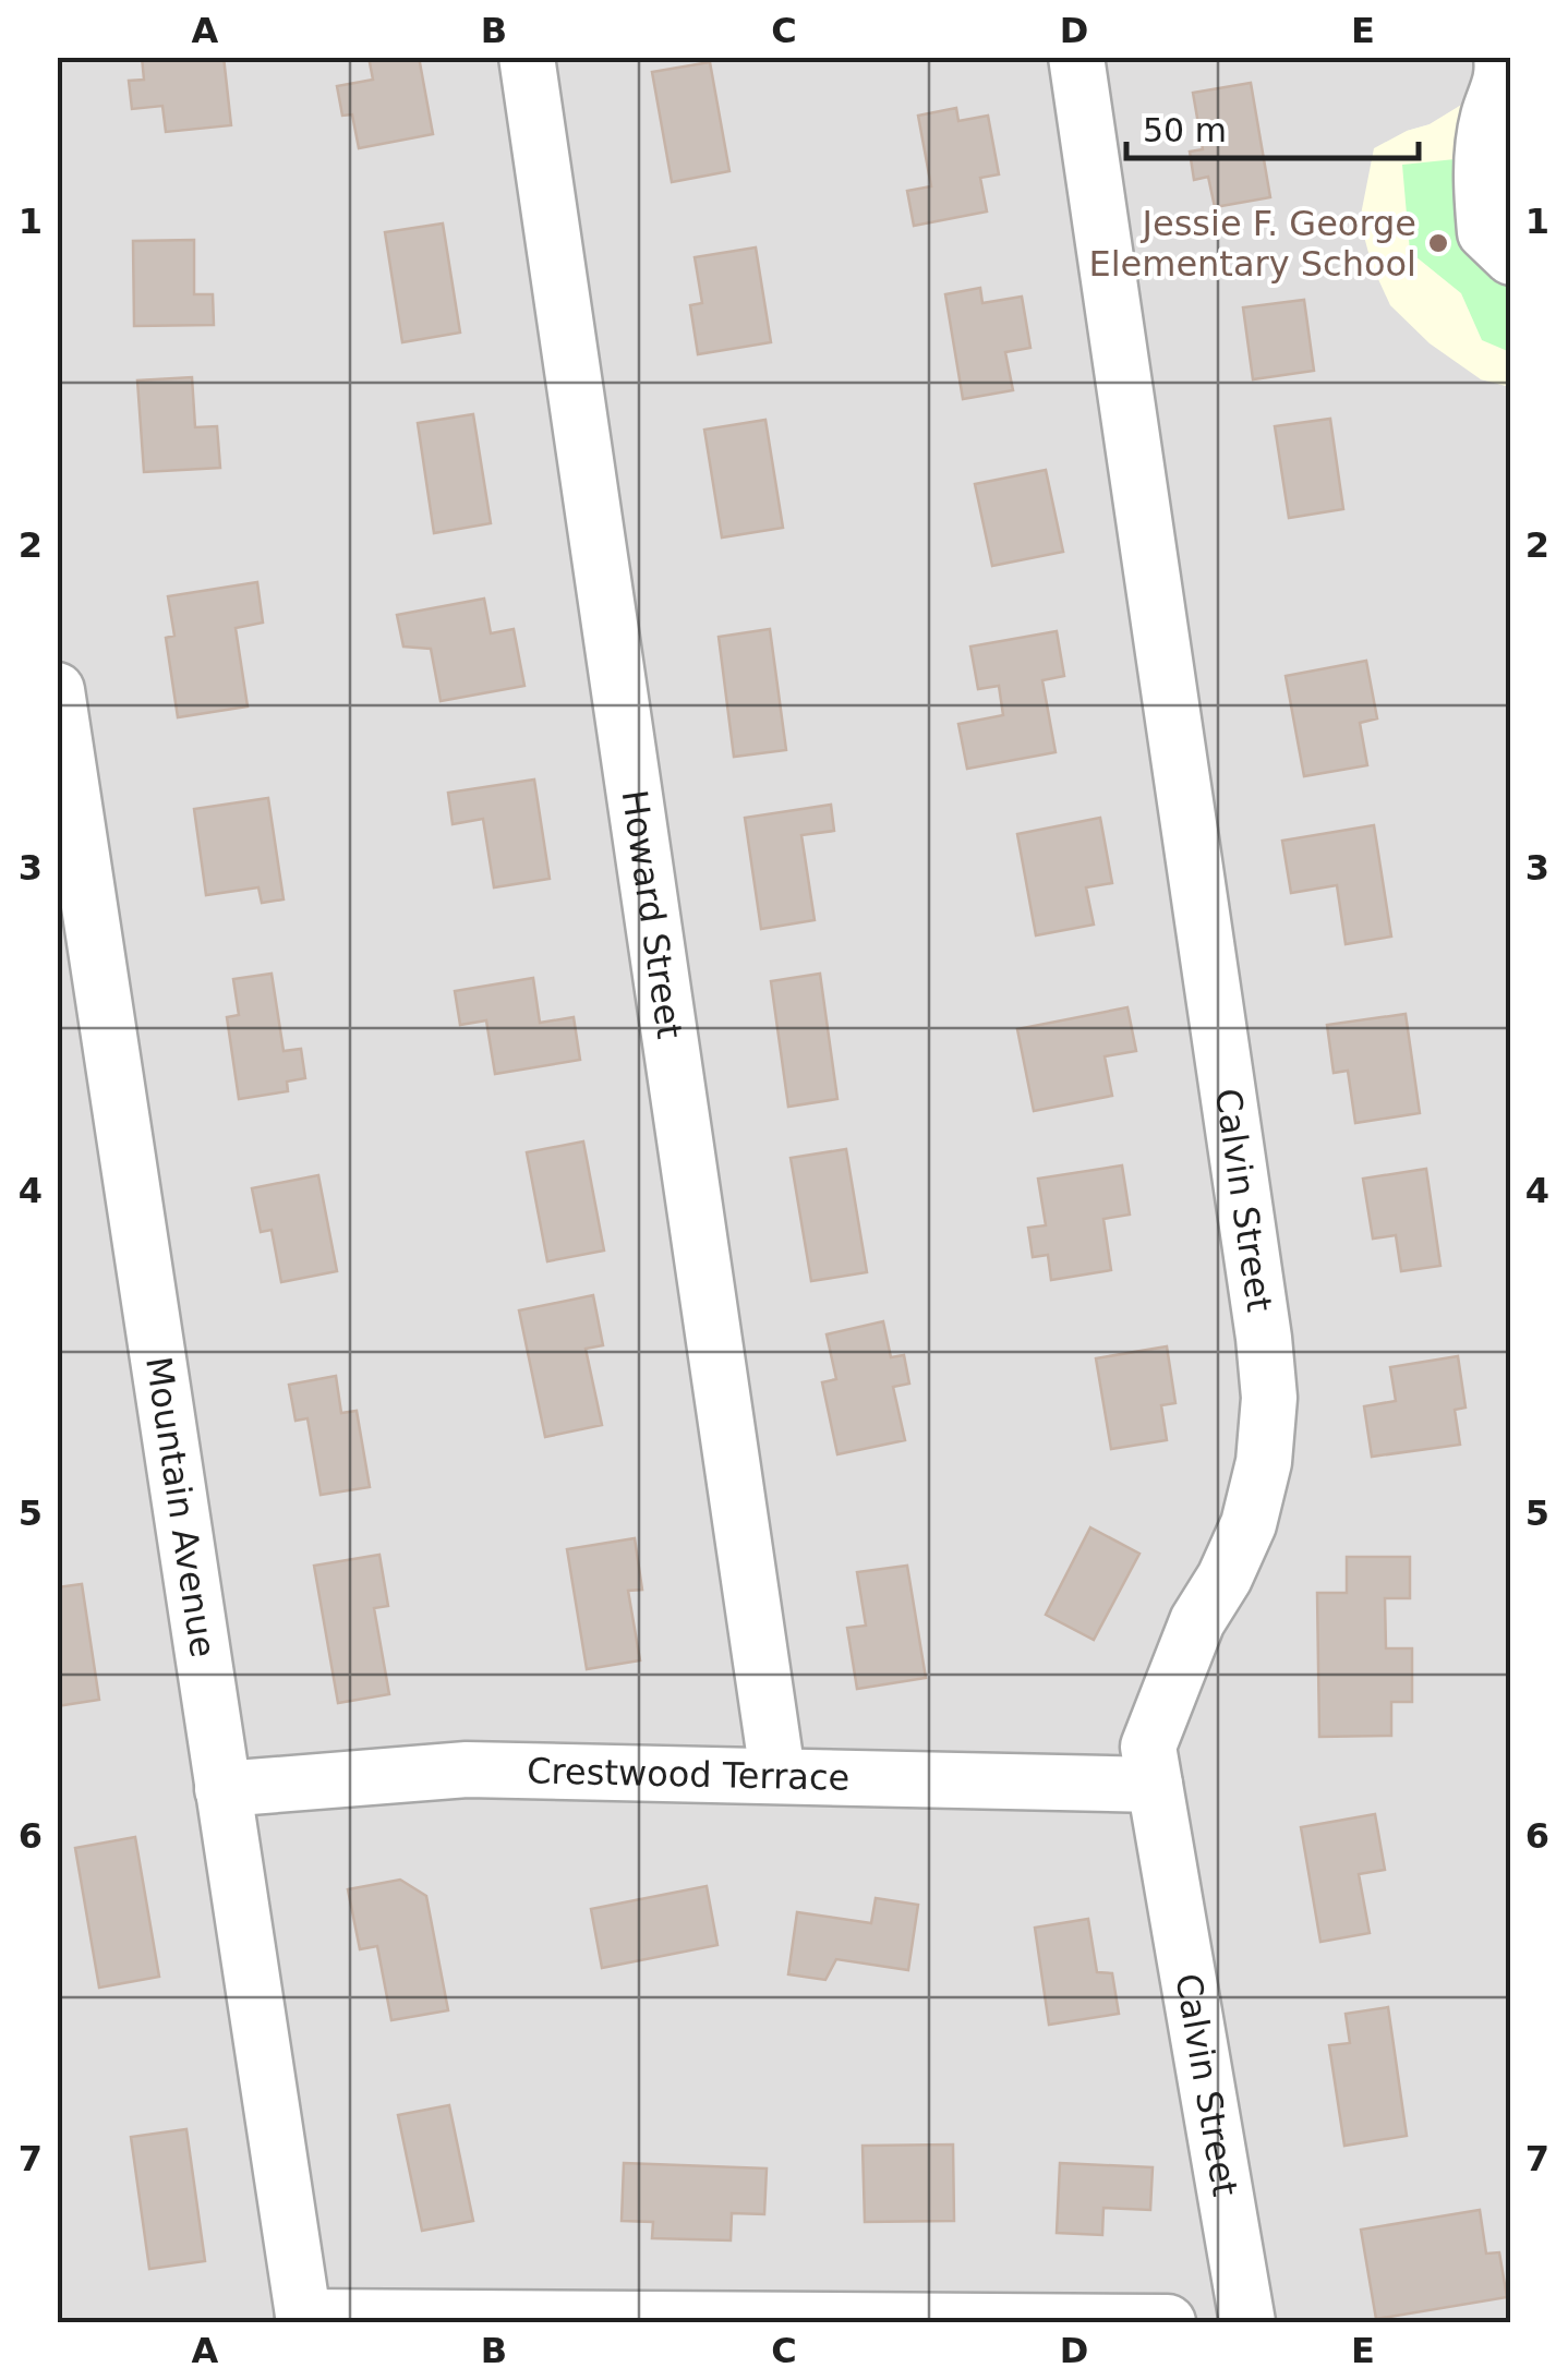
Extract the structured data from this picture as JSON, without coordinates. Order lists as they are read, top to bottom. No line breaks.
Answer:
{"streets":{"street":["Howard Street","Calvin Street","Mountain Avenue","Crestwood Terrace"]},"crossings":[["Howard Street","Crestwood Terrace"],["Calvin Street","Crestwood Terrace"],["Mountain Avenue","Crestwood Terrace"]],"places":["Jessie F. George Elementary School"],"scale_bar":"50 m","grid":{"columns":["A","B","C","D","E"],"rows":["1","2","3","4","5","6","7"]}}
